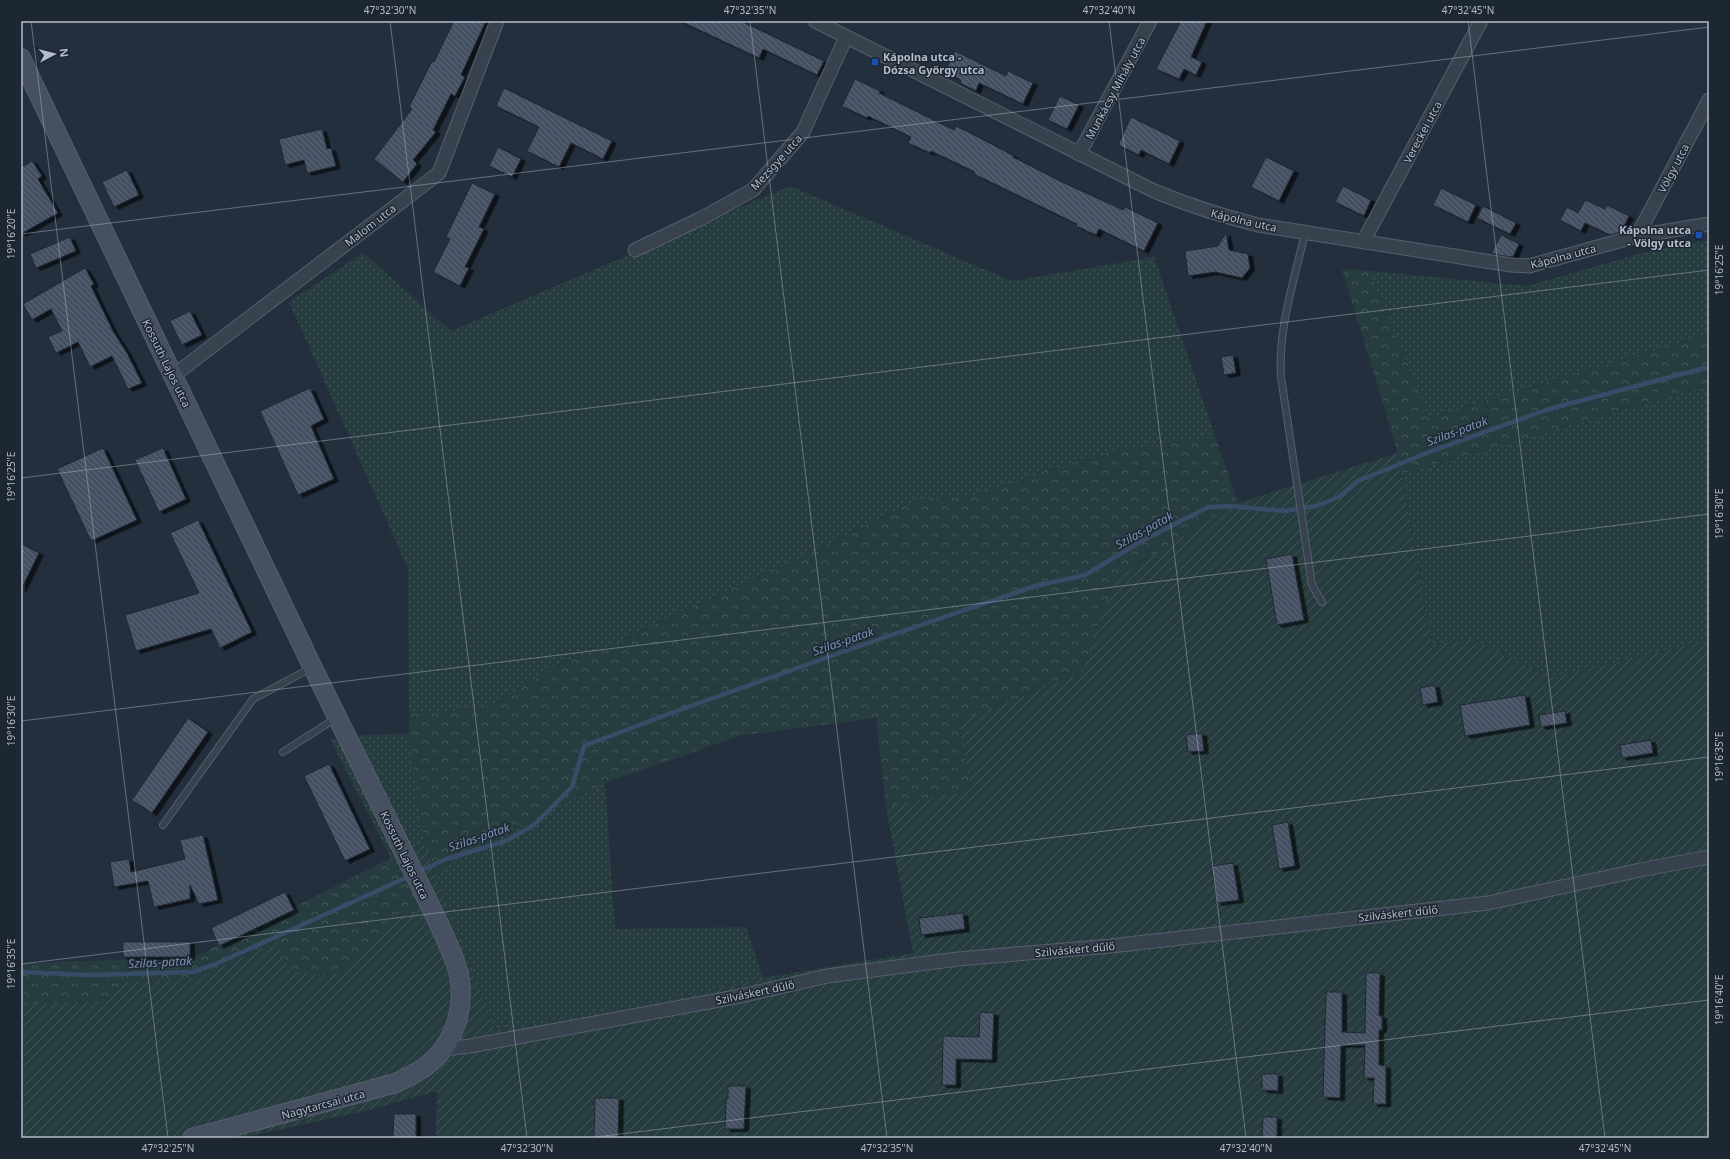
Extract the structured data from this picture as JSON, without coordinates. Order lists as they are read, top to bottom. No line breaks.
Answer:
{"streets":{"main road":["Kossuth Lajos utca","Nagytarcsai utca"],"street":["Munkácsy Mihály utca","Vereckei utca","Mezsgye utca","Völgy utca","Kápolna utca","Malom utca","Szilváskert dűlő"]},"crossings":[["Munkácsy Mihály utca","Kápolna utca"],["Vereckei utca","Kápolna utca"],["Mezsgye utca","Kápolna utca"],["Völgy utca","Kápolna utca"],["Malom utca","Kossuth Lajos utca"],["Kossuth Lajos utca","Szilváskert dűlő"],["Kossuth Lajos utca","Nagytarcsai utca"],["Szilváskert dűlő","Nagytarcsai utca"]],"water":["Szilas-patak"],"places":{"transit":["Kápolna utca - Dózsa György utca","Kápolna utca - Völgy utca"]},"north":"right","coordinates":["47°32'30\"N","47°32'35\"N","47°32'40\"N","47°32'45\"N","19°16'20\"E","19°16'25\"E","19°16'30\"E","19°16'35\"E","19°16'40\"E","47°32'25\"N"]}
